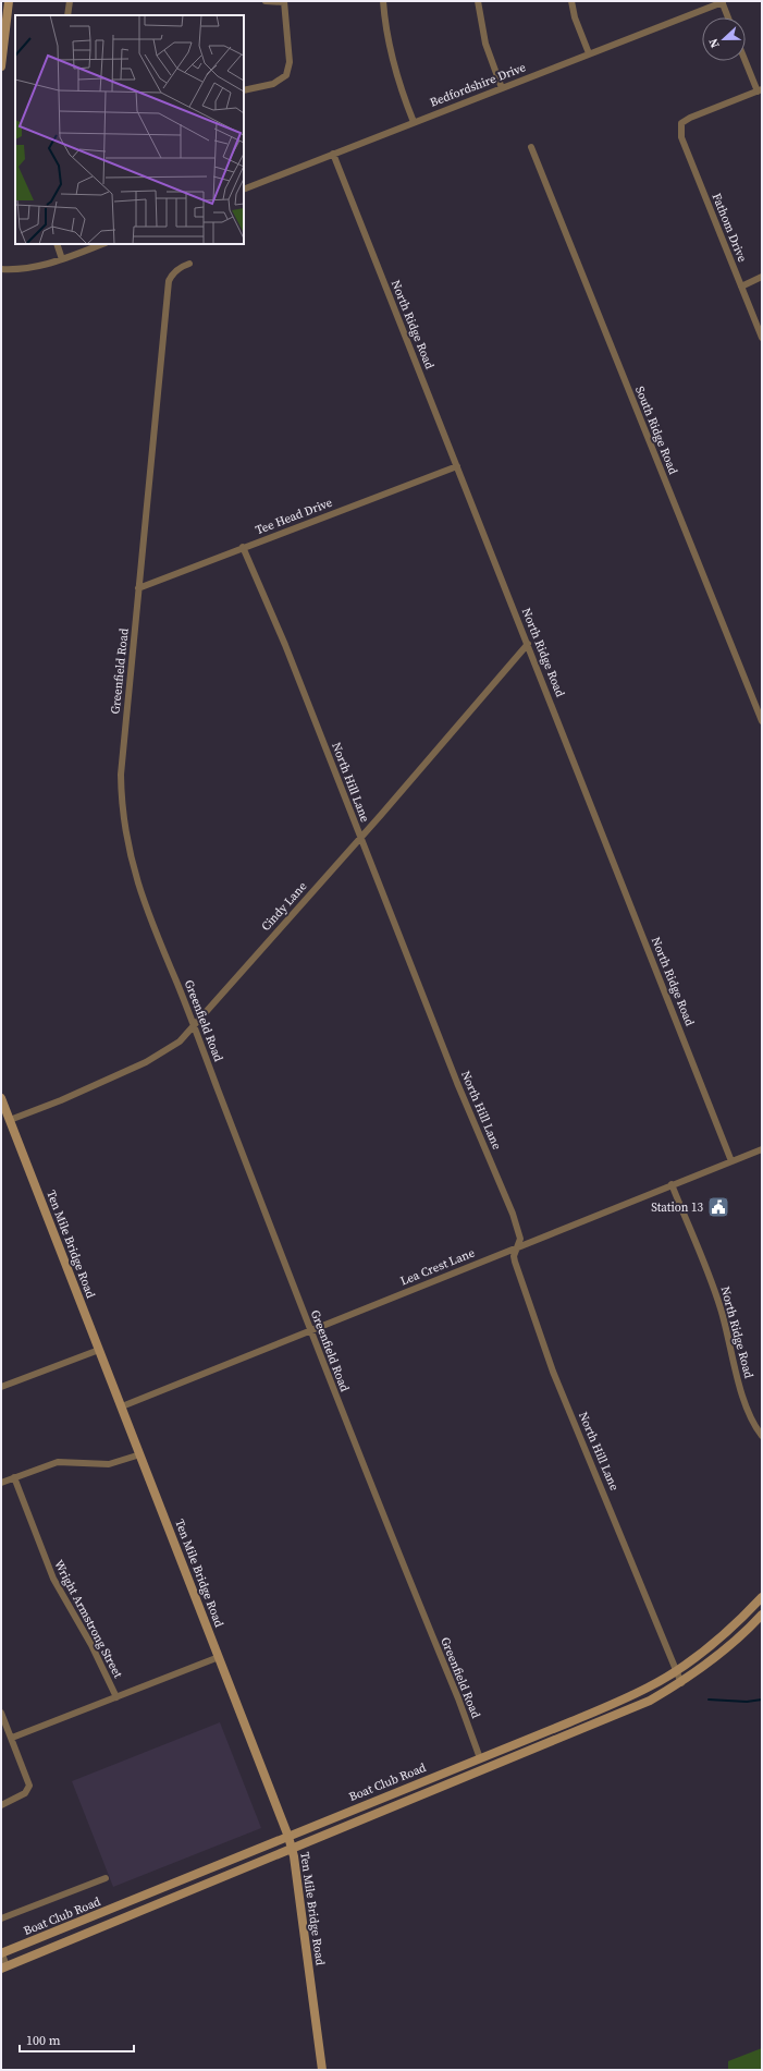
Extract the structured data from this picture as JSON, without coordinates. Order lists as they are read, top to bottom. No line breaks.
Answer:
{"streets":{"main road":["Ten Mile Bridge Road","Boat Club Road"],"street":["Bedfordshire Drive","Fathom Drive","North Ridge Road","South Ridge Road","Tee Head Drive","Greenfield Road","North Hill Lane","Cindy Lane","Lea Crest Lane","Wright Armstrong Street"]},"crossings":[["Bedfordshire Drive","North Ridge Road"],["North Ridge Road","Tee Head Drive"],["North Ridge Road","Cindy Lane"],["North Ridge Road","Lea Crest Lane"],["Tee Head Drive","Greenfield Road"],["Tee Head Drive","North Hill Lane"],["Greenfield Road","Cindy Lane"],["Greenfield Road","Lea Crest Lane"],["Greenfield Road","Boat Club Road"],["North Hill Lane","Cindy Lane"],["North Hill Lane","Lea Crest Lane"],["North Hill Lane","Boat Club Road"],["Cindy Lane","Ten Mile Bridge Road"],["Ten Mile Bridge Road","Lea Crest Lane"],["Ten Mile Bridge Road","Boat Club Road"]],"places":{"public building":["Station 13"]},"scale_bar":"100 m","north":"left"}
